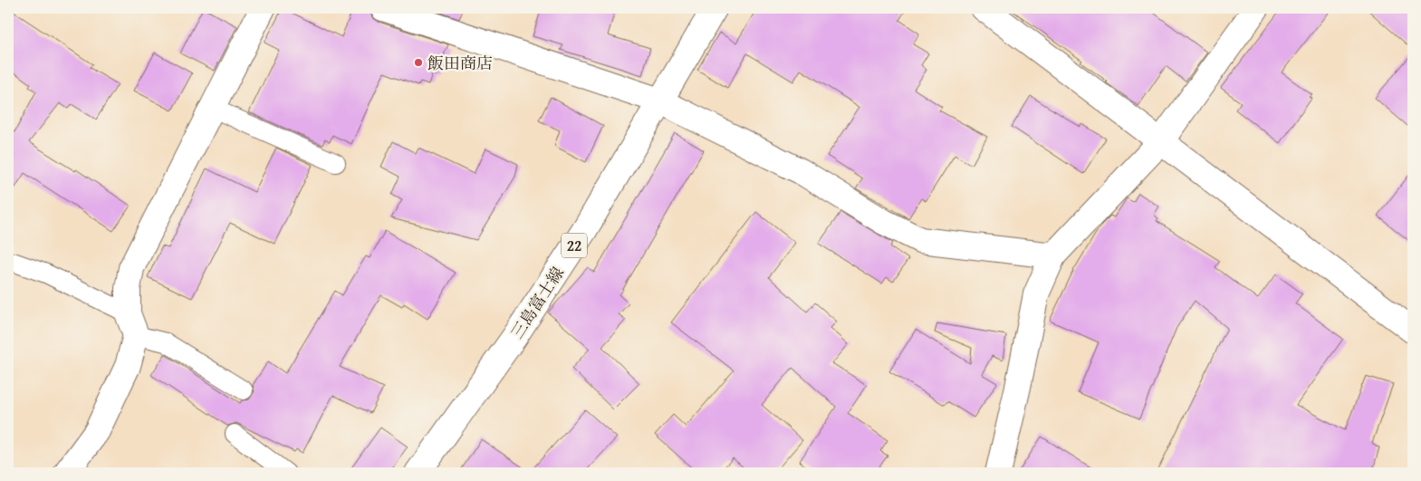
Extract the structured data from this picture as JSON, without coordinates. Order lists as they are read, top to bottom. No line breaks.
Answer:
{"streets":{"street":["22","三島富士線"]},"places":["飯田商店"]}
